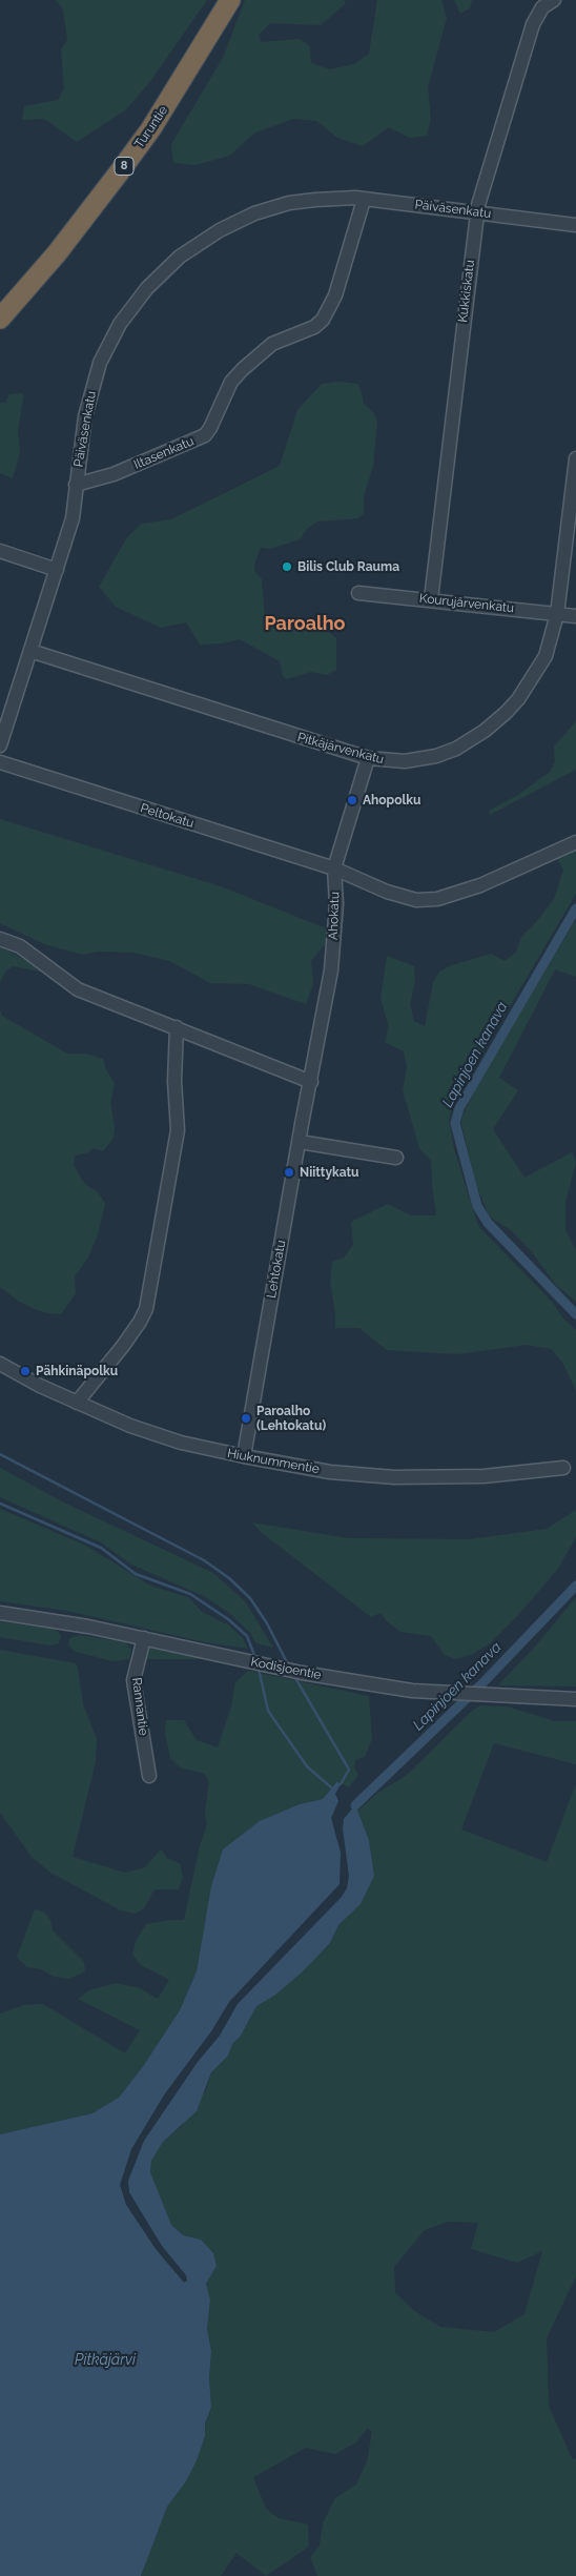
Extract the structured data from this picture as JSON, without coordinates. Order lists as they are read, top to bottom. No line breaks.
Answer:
{"streets":{"highway":["Turuntie","8"],"street":["Päiväsenkatu","Kukkiskatu","Iltasenkatu","Kourujärvenkatu","Pitkäjärvenkatu","Peltokatu","Ahokatu","Lehtokatu","Hiuknummentie","Kodisjoentie","Rannantie"]},"crossings":[["Päiväsenkatu","Kukkiskatu"],["Päiväsenkatu","Iltasenkatu"],["Päiväsenkatu","Pitkäjärvenkatu"],["Kukkiskatu","Kourujärvenkatu"],["Kourujärvenkatu","Pitkäjärvenkatu"],["Pitkäjärvenkatu","Ahokatu"],["Peltokatu","Ahokatu"],["Ahokatu","Lehtokatu"],["Lehtokatu","Hiuknummentie"],["Kodisjoentie","Rannantie"]],"districts":["Paroalho"],"water":["Lapinjoen kanava","Pitkäjärvi"],"places":["Bilis Club Rauma","Ahopolku","Niittykatu","Pähkinäpolku","Paroalho (Lehtokatu)"]}
